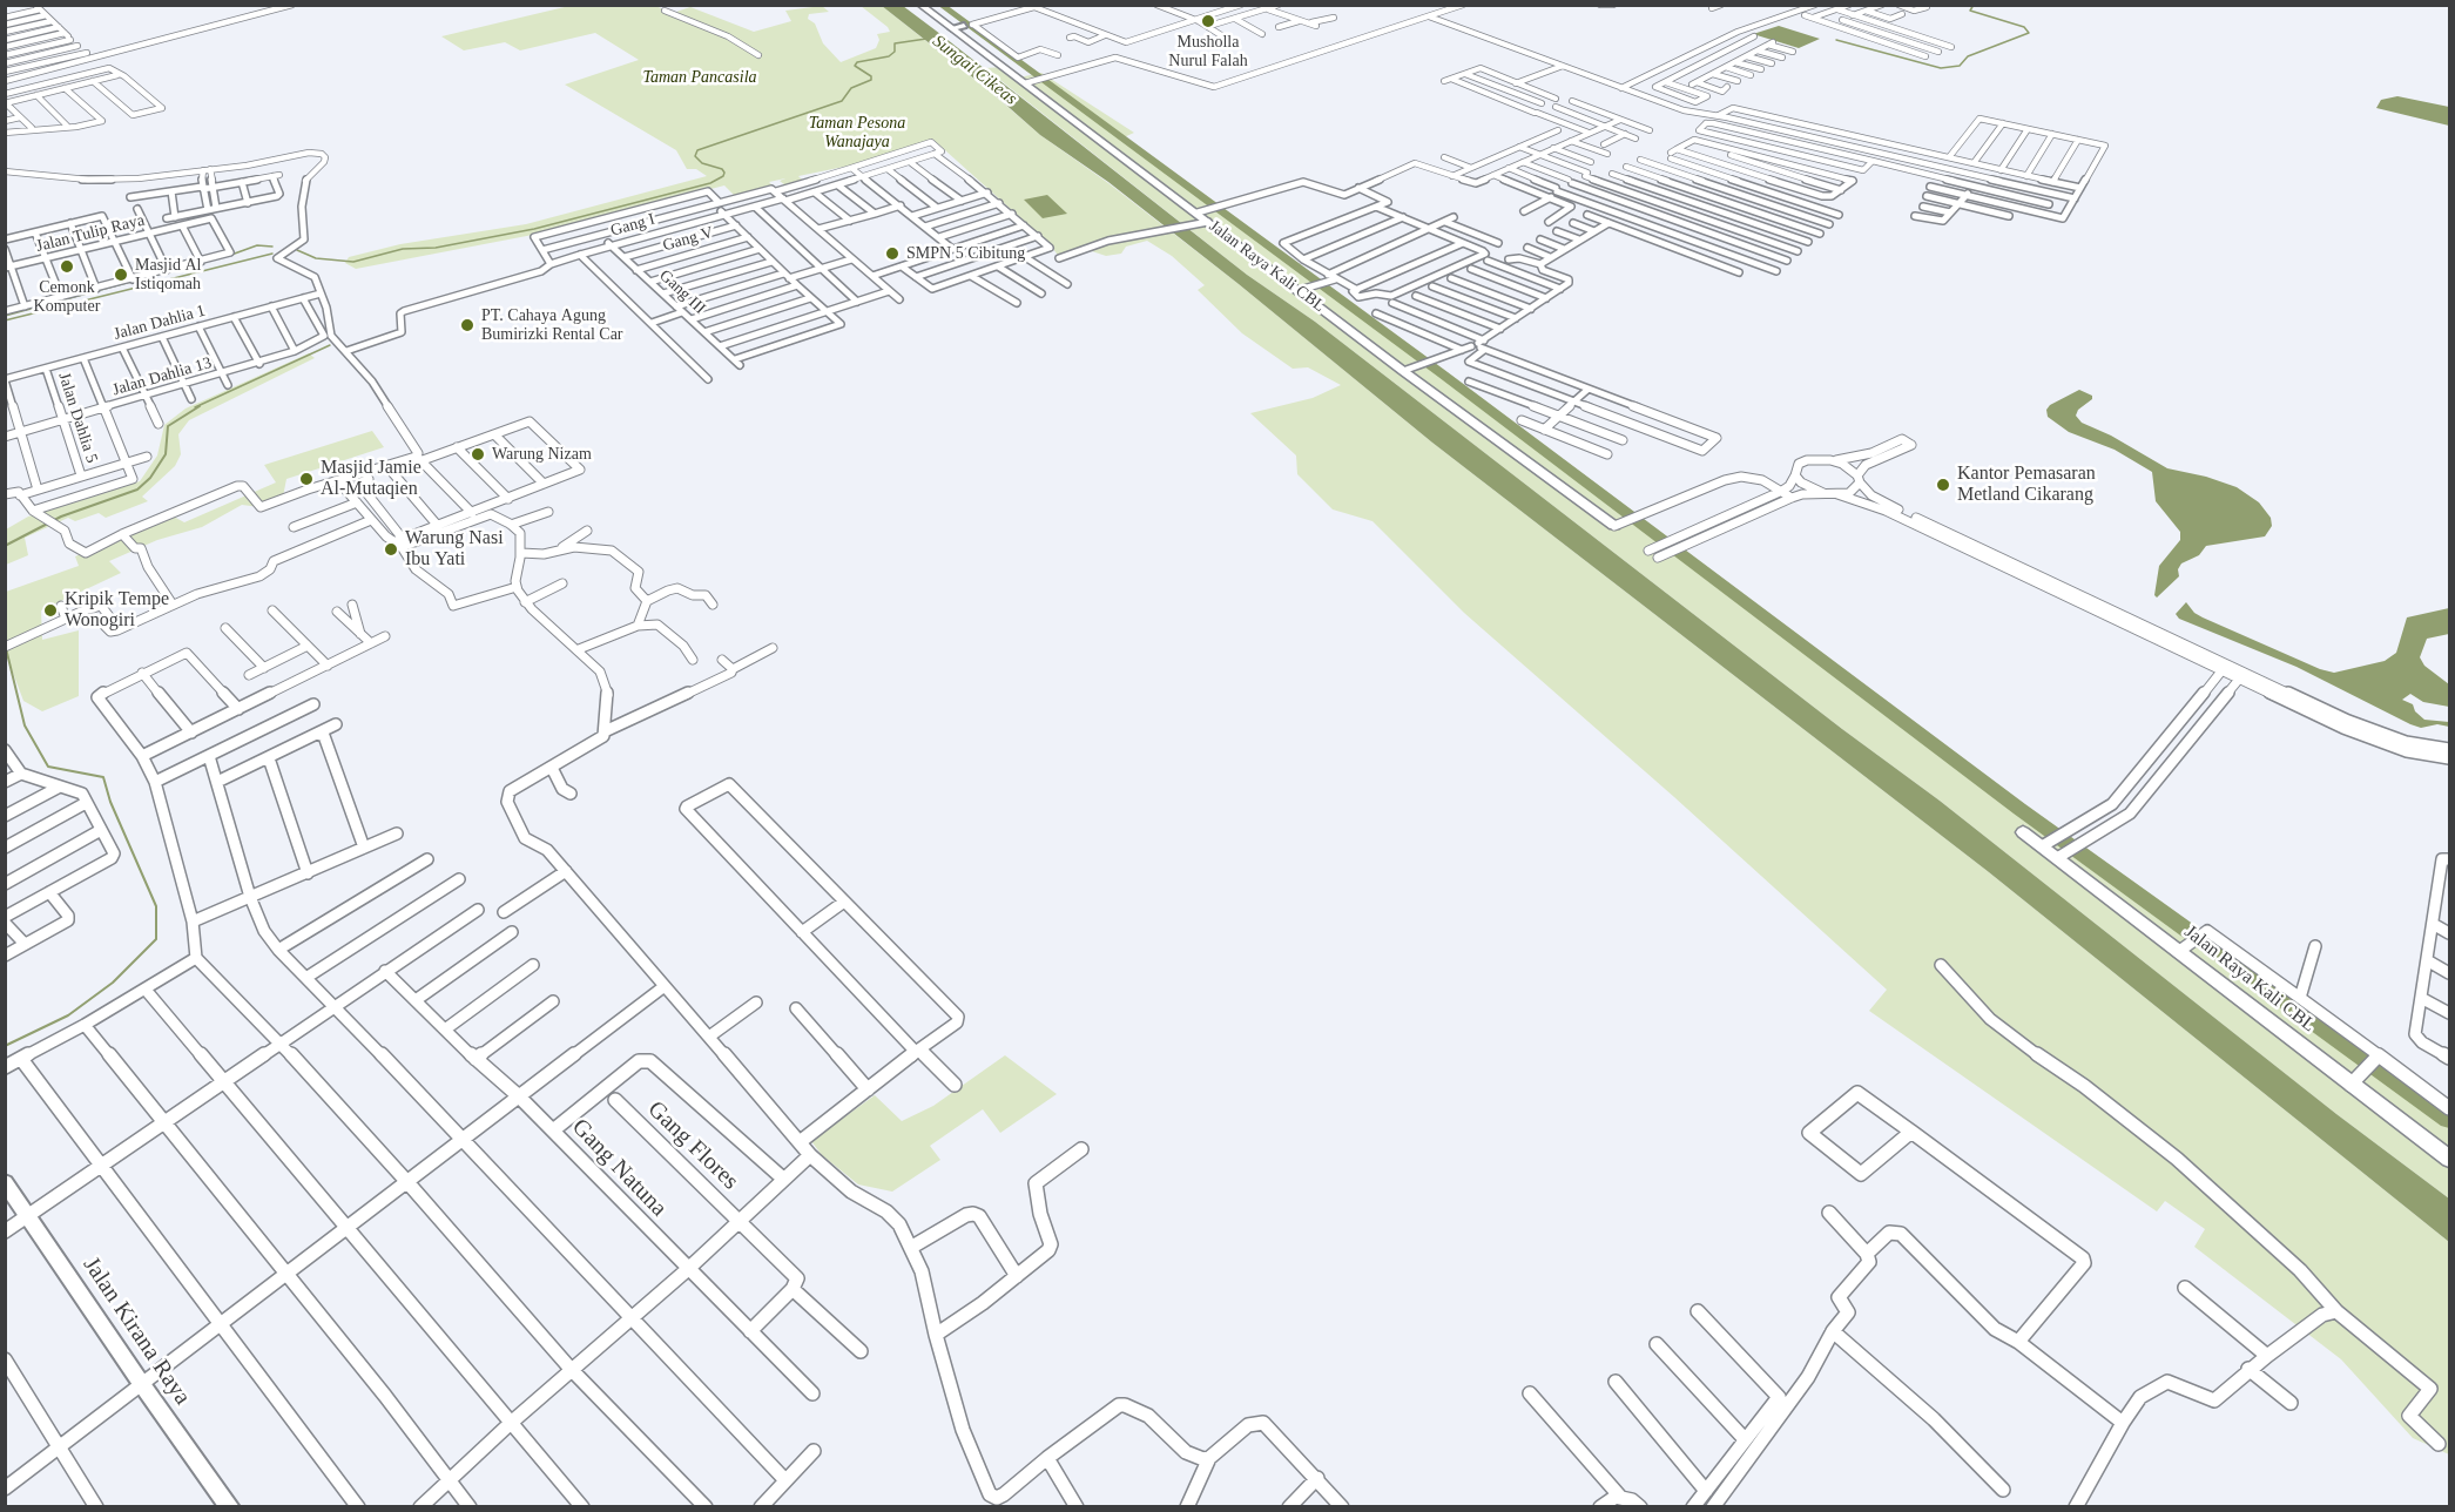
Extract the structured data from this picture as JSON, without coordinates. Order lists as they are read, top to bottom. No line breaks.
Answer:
{"streets":{"main road":["Jalan Raya Kali CBL"],"street":["Gang I","Jalan Tulip Raya","Gang V","Gang III","Jalan Dahlia 1","Jalan Dahlia 13","Jalan Dahlia 5","Gang Flores","Gang Natuna","Jalan Kirana Raya"]},"crossings":[["Gang I","Gang III"],["Gang V","Gang III"],["Jalan Dahlia 1","Jalan Dahlia 13"],["Jalan Dahlia 1","Jalan Dahlia 5"],["Jalan Dahlia 13","Jalan Dahlia 5"]],"water":["Sungai Cikeas"],"parks":["Taman Pancasila","Taman Pesona Wanajaya"],"places":["Musholla Nurul Falah","SMPN 5 Cibitung","Cemonk Komputer","Masjid Al Istiqomah","PT. Cahaya Agung Bumirizki Rental Car","Warung Nizam","Masjid Jamie Al-Mutaqien","Kantor Pemasaran Metland Cikarang","Warung Nasi Ibu Yati","Kripik Tempe Wonogiri"]}
